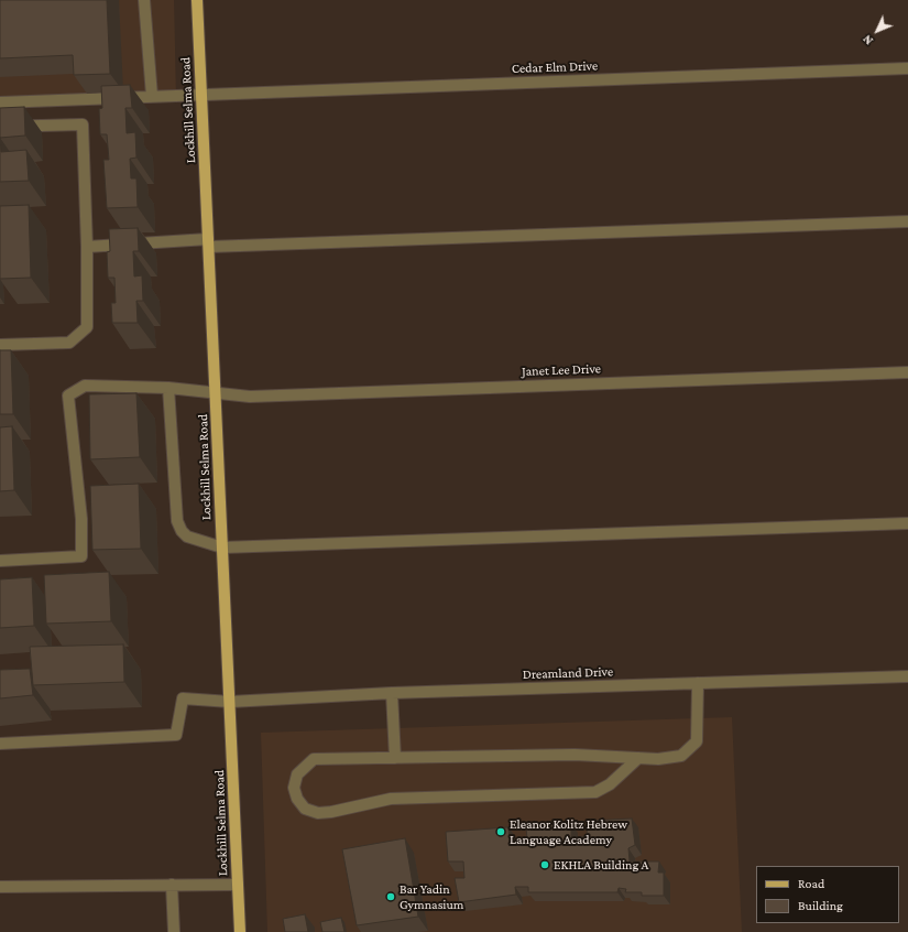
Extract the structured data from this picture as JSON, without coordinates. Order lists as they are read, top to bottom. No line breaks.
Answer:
{"streets":{"main road":["Lockhill Selma Road"],"street":["Cedar Elm Drive","Janet Lee Drive","Dreamland Drive"]},"crossings":[["Cedar Elm Drive","Lockhill Selma Road"],["Lockhill Selma Road","Janet Lee Drive"],["Lockhill Selma Road","Dreamland Drive"]],"places":["Eleanor Kolitz Hebrew Language Academy","EKHLA Building A","Bar Yadin Gymnasium"],"legend":["Road","Building"],"north":"bottom left"}
